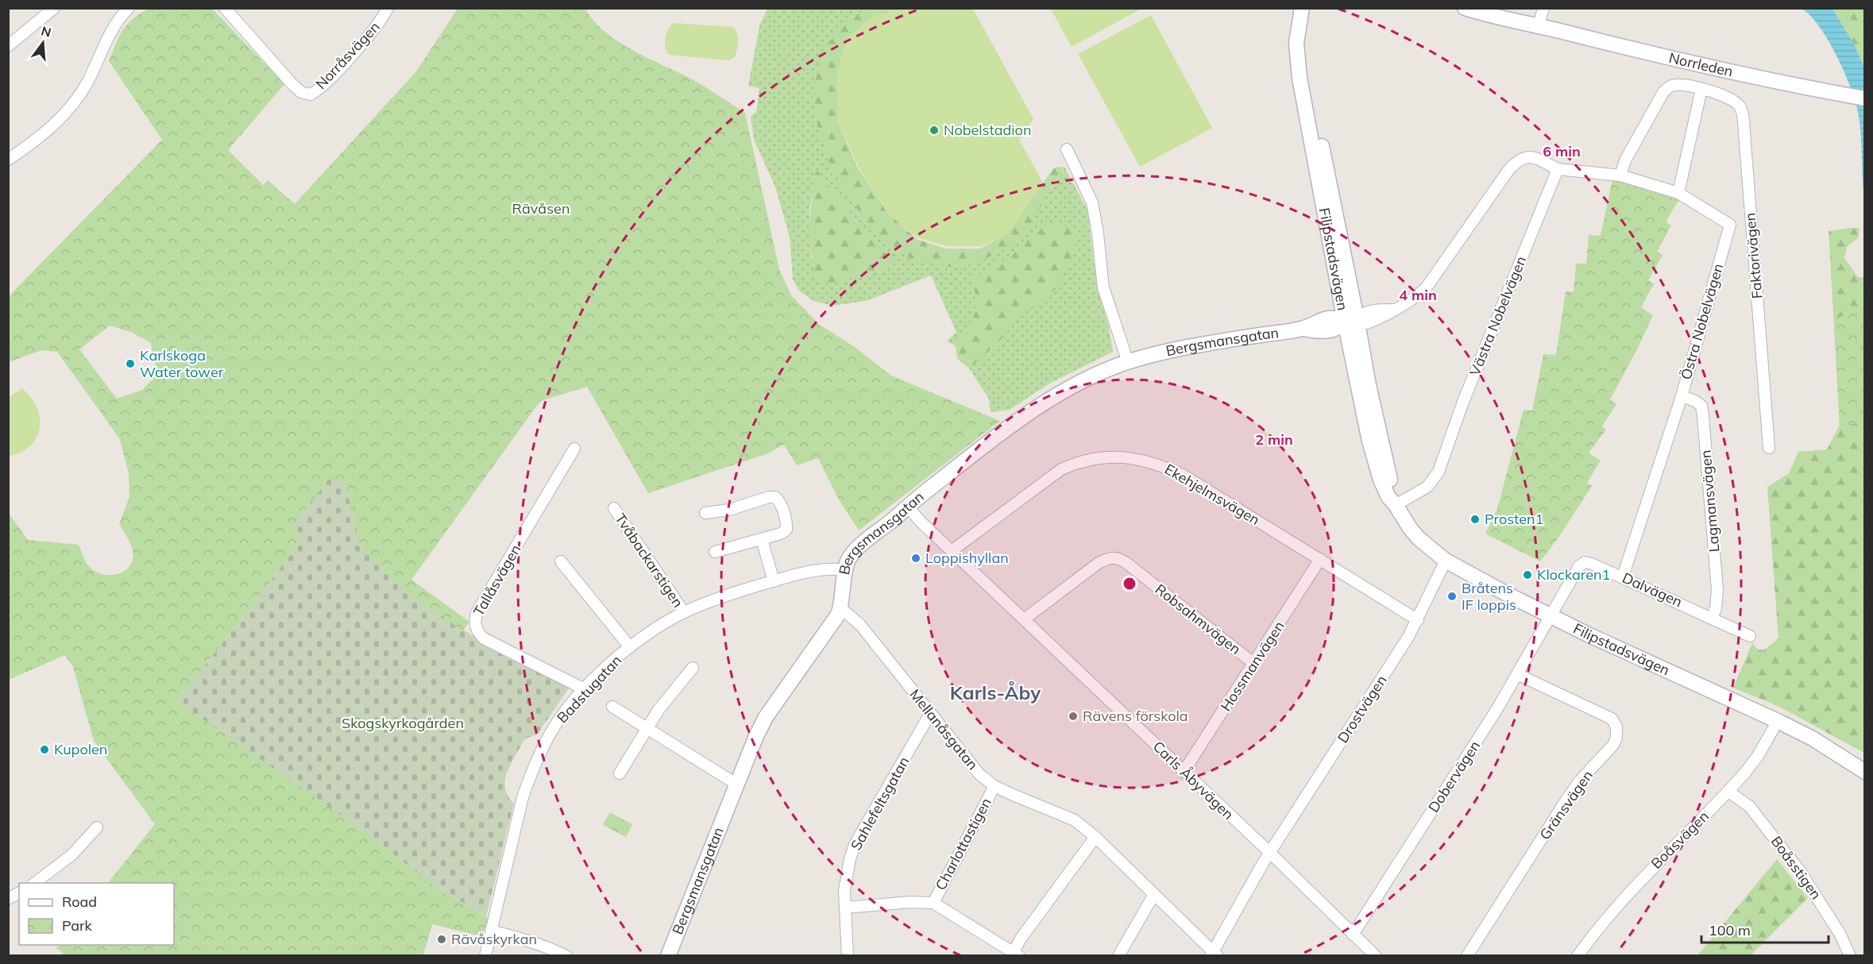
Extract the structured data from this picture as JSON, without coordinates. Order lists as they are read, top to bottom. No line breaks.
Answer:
{"streets":{"street":["Norråsvägen","Norrleden","Faktorivägen","Filipstadsvägen","Västra Nobelvägen","Östra Nobelvägen","Bergsmansgatan","Ekehjelmsvägen","Lagmansvägen","Tvåbackarstigen","Tallåsvägen","Dalvägen","Robsahmvägen","Hossmanvägen","Badstugatan","Drostvägen","Mellanåsgatan","Dobervägen","Carls Åbyvägen","Sahlefeltsgatan","Gränsvägen","Boåsvägen","Charlottastigen","Boåsstigen"]},"crossings":[["Filipstadsvägen","Västra Nobelvägen"],["Filipstadsvägen","Bergsmansgatan"],["Filipstadsvägen","Dalvägen"],["Filipstadsvägen","Drostvägen"],["Filipstadsvägen","Dobervägen"],["Filipstadsvägen","Boåsvägen"],["Västra Nobelvägen","Bergsmansgatan"],["Östra Nobelvägen","Lagmansvägen"],["Östra Nobelvägen","Dalvägen"],["Bergsmansgatan","Badstugatan"],["Bergsmansgatan","Mellanåsgatan"],["Bergsmansgatan","Carls Åbyvägen"],["Ekehjelmsvägen","Hossmanvägen"],["Ekehjelmsvägen","Drostvägen"],["Ekehjelmsvägen","Carls Åbyvägen"],["Lagmansvägen","Dalvägen"],["Tvåbackarstigen","Badstugatan"],["Tallåsvägen","Badstugatan"],["Dalvägen","Dobervägen"],["Robsahmvägen","Hossmanvägen"],["Robsahmvägen","Carls Åbyvägen"],["Hossmanvägen","Carls Åbyvägen"],["Drostvägen","Mellanåsgatan"],["Drostvägen","Carls Åbyvägen"],["Mellanåsgatan","Sahlefeltsgatan"],["Mellanåsgatan","Charlottastigen"],["Dobervägen","Carls Åbyvägen"],["Dobervägen","Gränsvägen"],["Boåsvägen","Boåsstigen"]],"districts":["Karls-Åby"],"parks":["Rävåsen","Skogskyrkogården"],"places":["Nobelstadion","Karlskoga Water tower","Prosten1","Loppishyllan","Klockaren1","Bråtens IF loppis","Rävens förskola","Kupolen","Rävåskyrkan"],"legend":["Road","Park"],"scale_bar":"100 m","north":"top","rings":["6 min","4 min","2 min"]}
